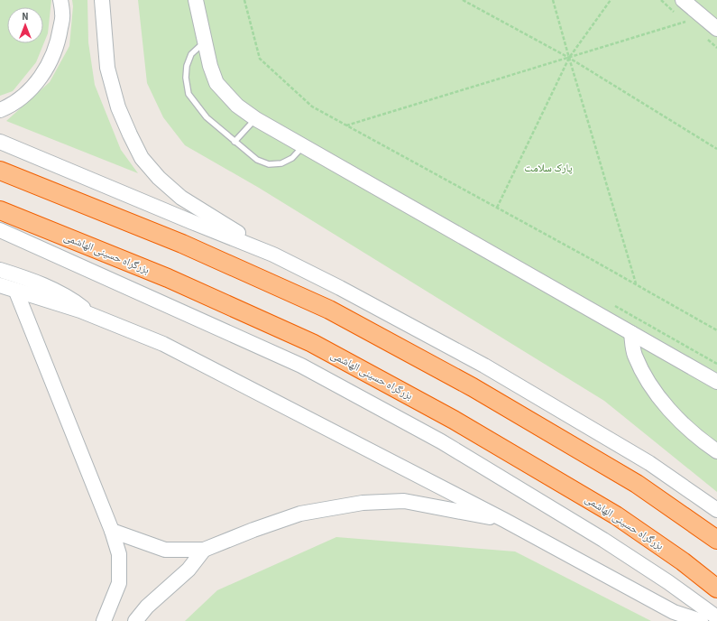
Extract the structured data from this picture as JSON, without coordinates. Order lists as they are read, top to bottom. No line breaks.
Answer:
{"streets":{"highway":["بزرگراه حسینی الهاشمی"]},"parks":["پارک سلامت"],"north":"top"}
